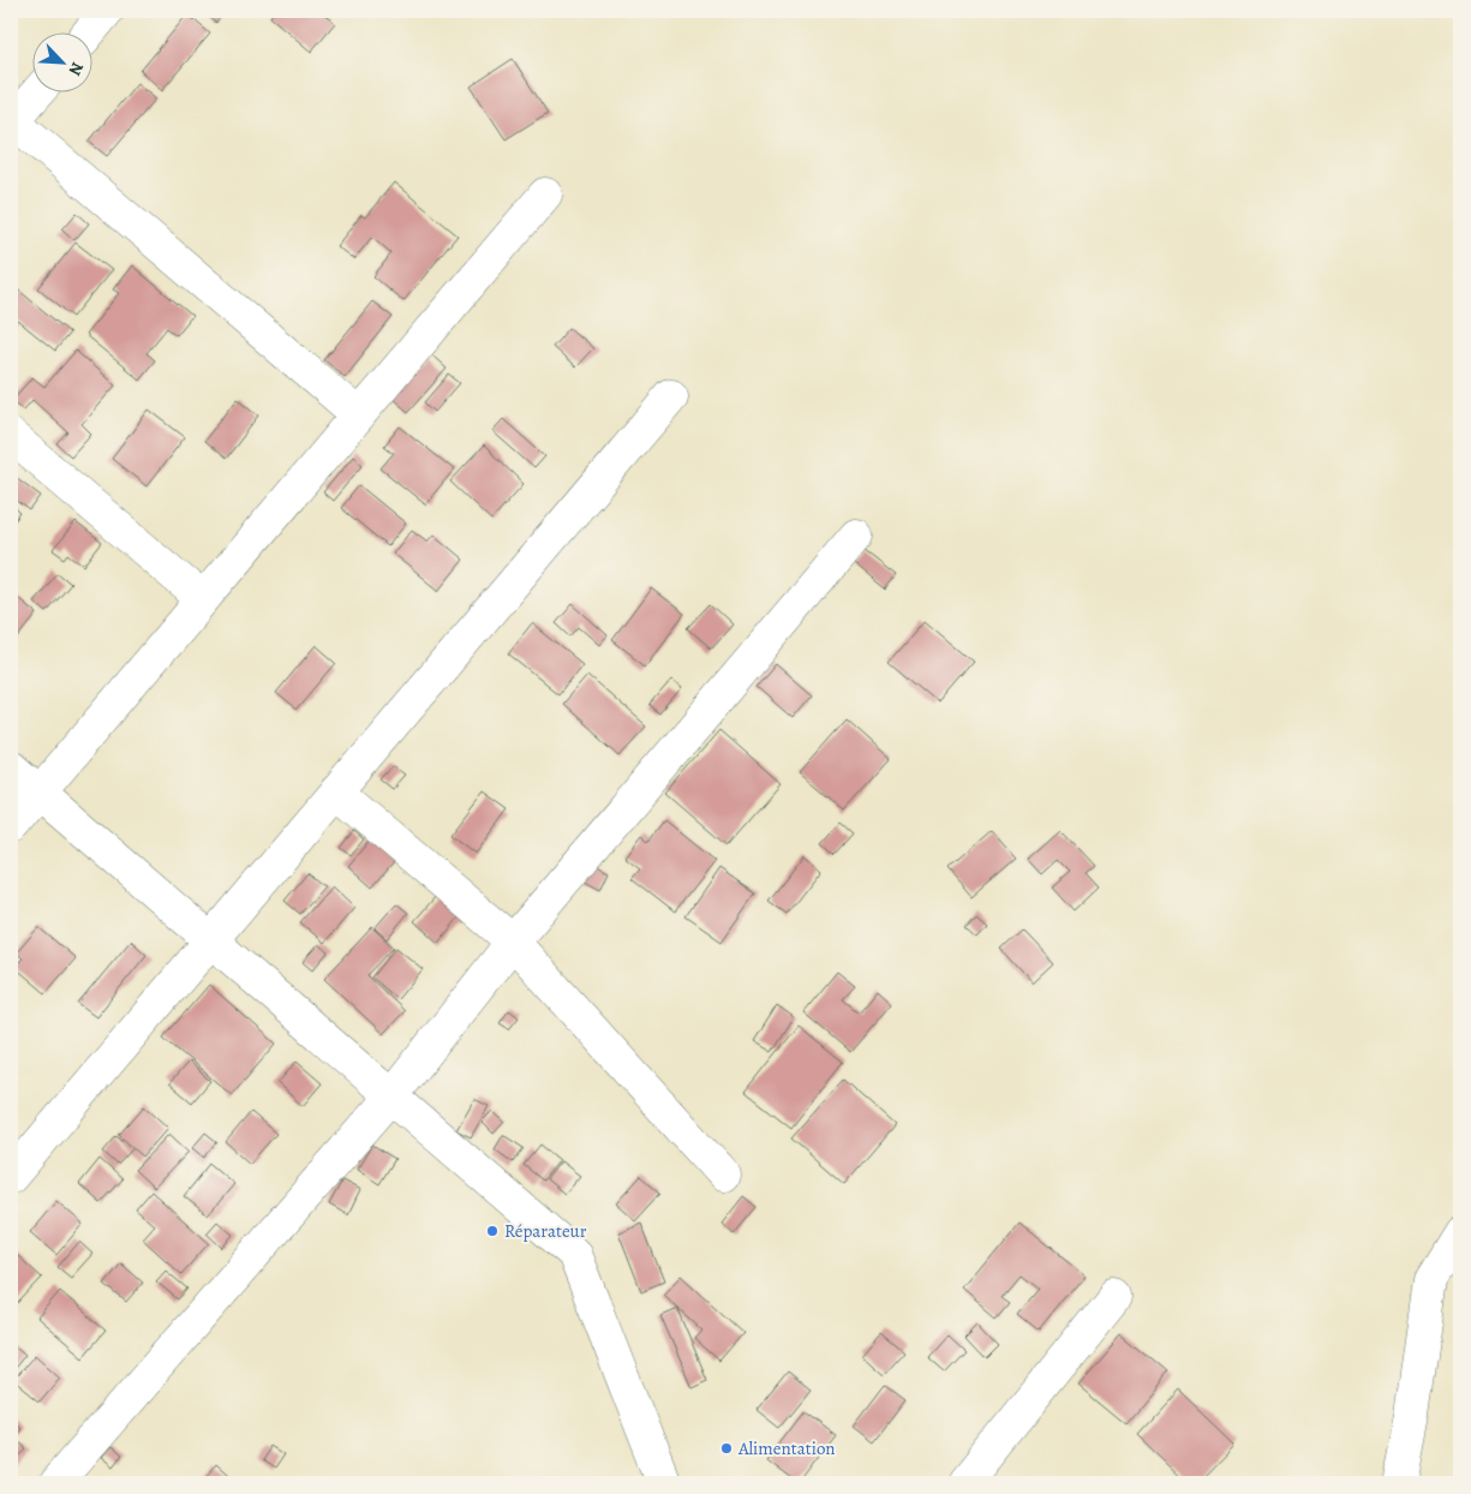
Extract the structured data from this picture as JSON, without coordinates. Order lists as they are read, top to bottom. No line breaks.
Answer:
{"places":["Réparateur","Alimentation"],"north":"bottom right"}
